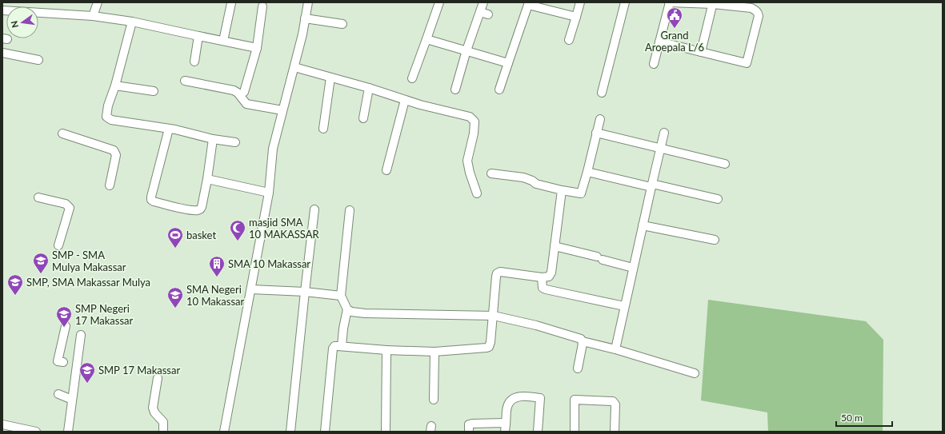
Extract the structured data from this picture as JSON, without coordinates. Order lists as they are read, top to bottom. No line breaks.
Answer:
{"places":{"public building":["Grand Aroepala L/6"],"mosque":["masjid SMA 10 MAKASSAR"],"sports":["basket"],"school or university":["SMP - SMA Mulya Makassar","SMP, SMA Makassar Mulya","SMA Negeri 10 Makassar","SMP Negeri 17 Makassar","SMP 17 Makassar"],"building":["SMA 10 Makassar"]},"scale_bar":"50 m","north":"left"}
